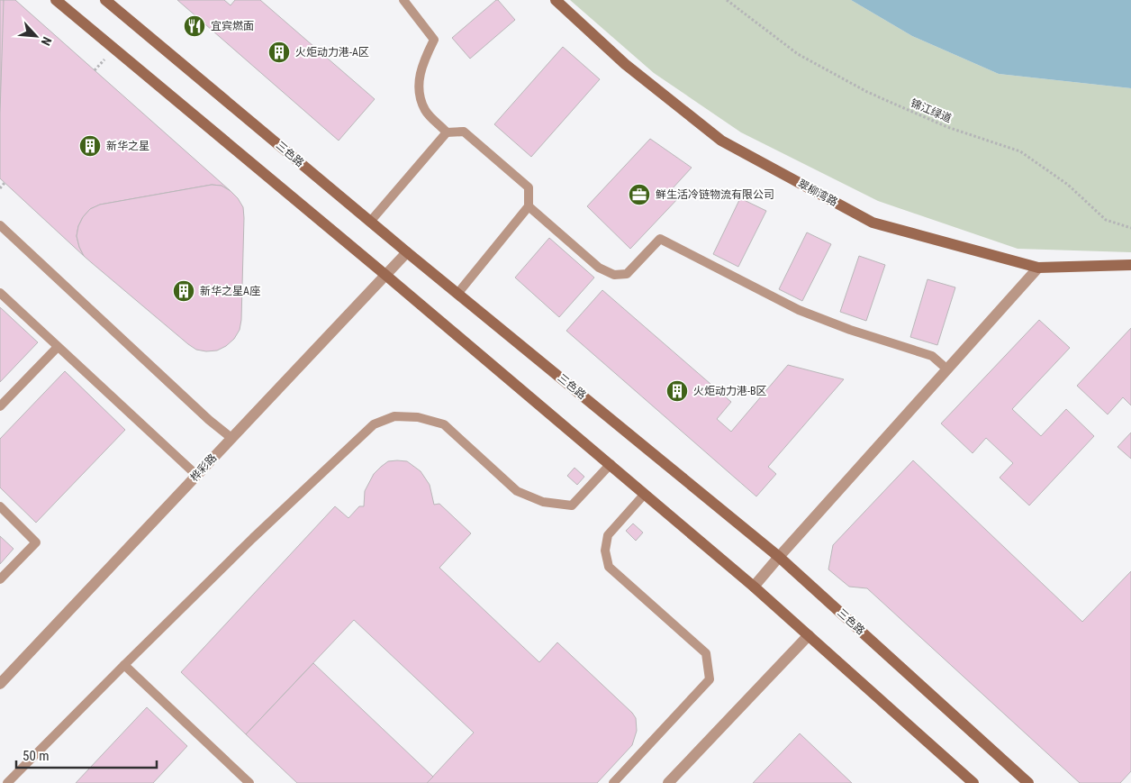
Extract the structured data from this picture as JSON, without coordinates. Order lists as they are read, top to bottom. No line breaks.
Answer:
{"streets":{"street":["三色路","翠柳湾路","桦彩路"],"path":["锦江绿道"]},"crossings":[["三色路","桦彩路"]],"places":{"restaurant":["宜宾燃面"],"building":["火炬动力港-A区","新华之星","新华之星A座","火炬动力港-B区"],"office":["鲜生活冷链物流有限公司"]},"scale_bar":"50 m","north":"bottom right"}
